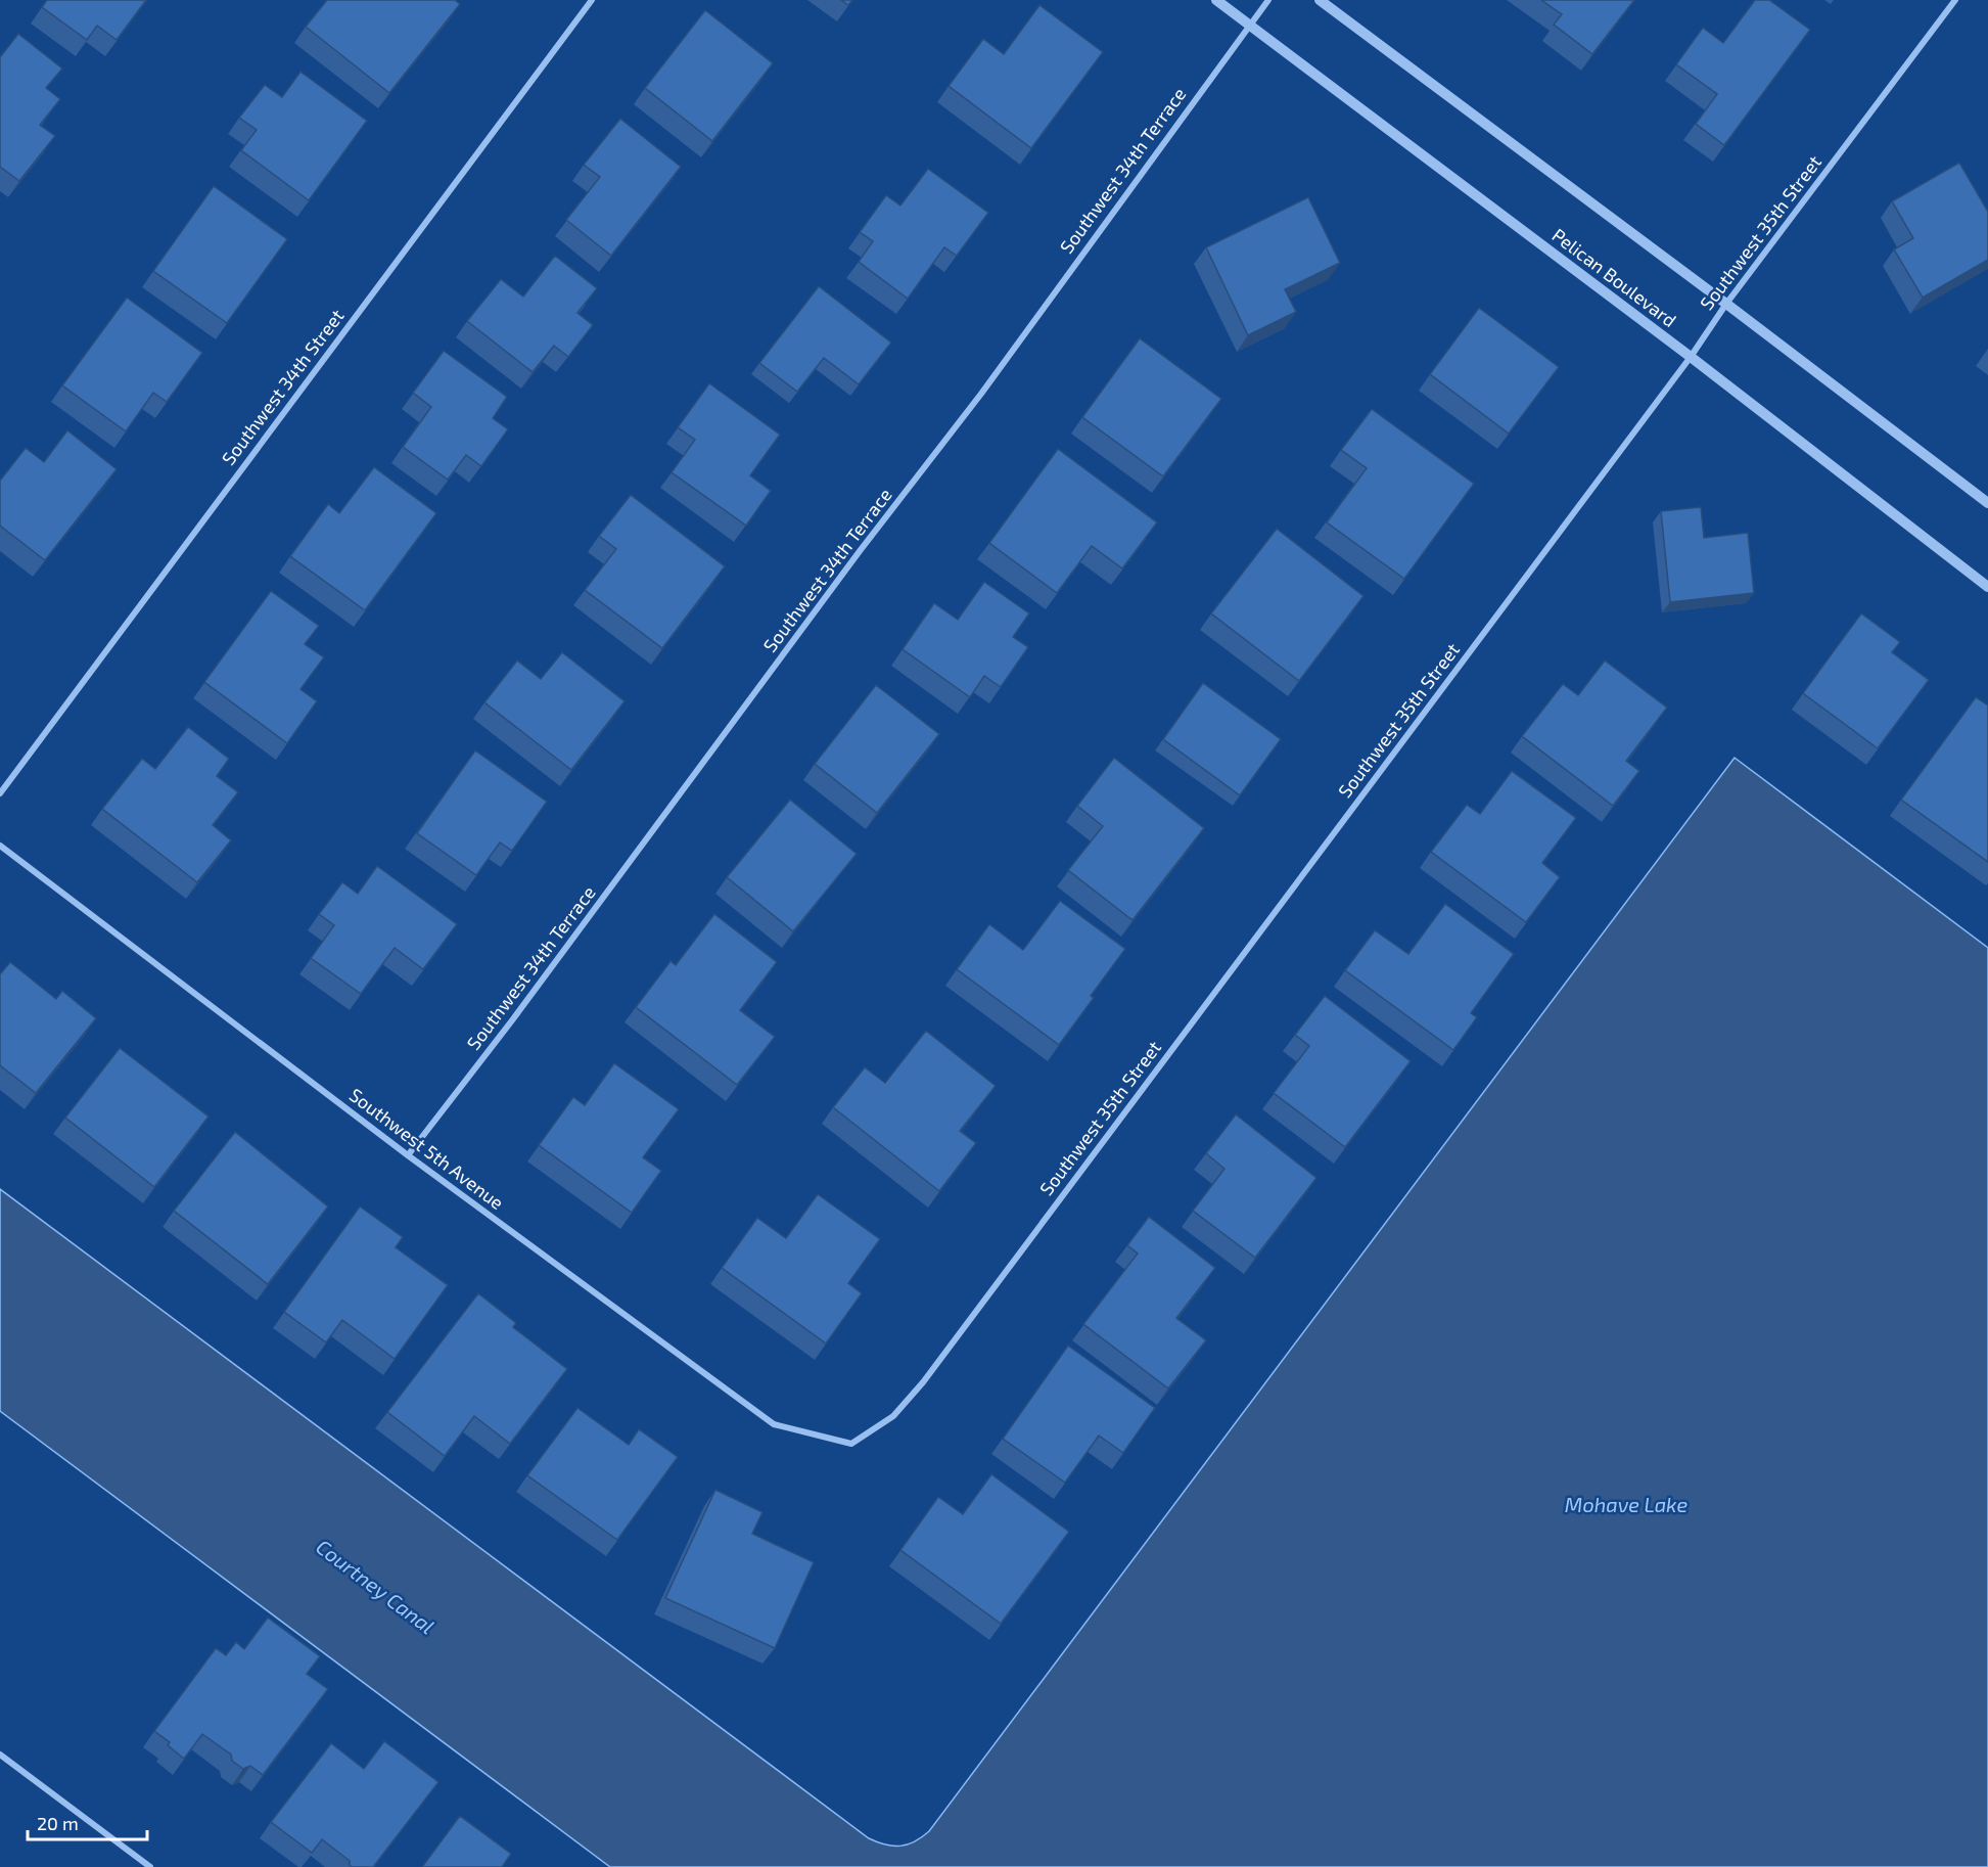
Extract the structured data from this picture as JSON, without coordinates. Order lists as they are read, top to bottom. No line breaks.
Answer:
{"streets":{"street":["Southwest 34th Terrace","Southwest 35th Street","Pelican Boulevard","Southwest 34th Street","Southwest 5th Avenue"]},"crossings":[["Southwest 34th Terrace","Pelican Boulevard"],["Southwest 34th Terrace","Southwest 5th Avenue"],["Southwest 35th Street","Pelican Boulevard"],["Southwest 35th Street","Southwest 5th Avenue"]],"water":["Mohave Lake","Courtney Canal"],"scale_bar":"20 m"}
